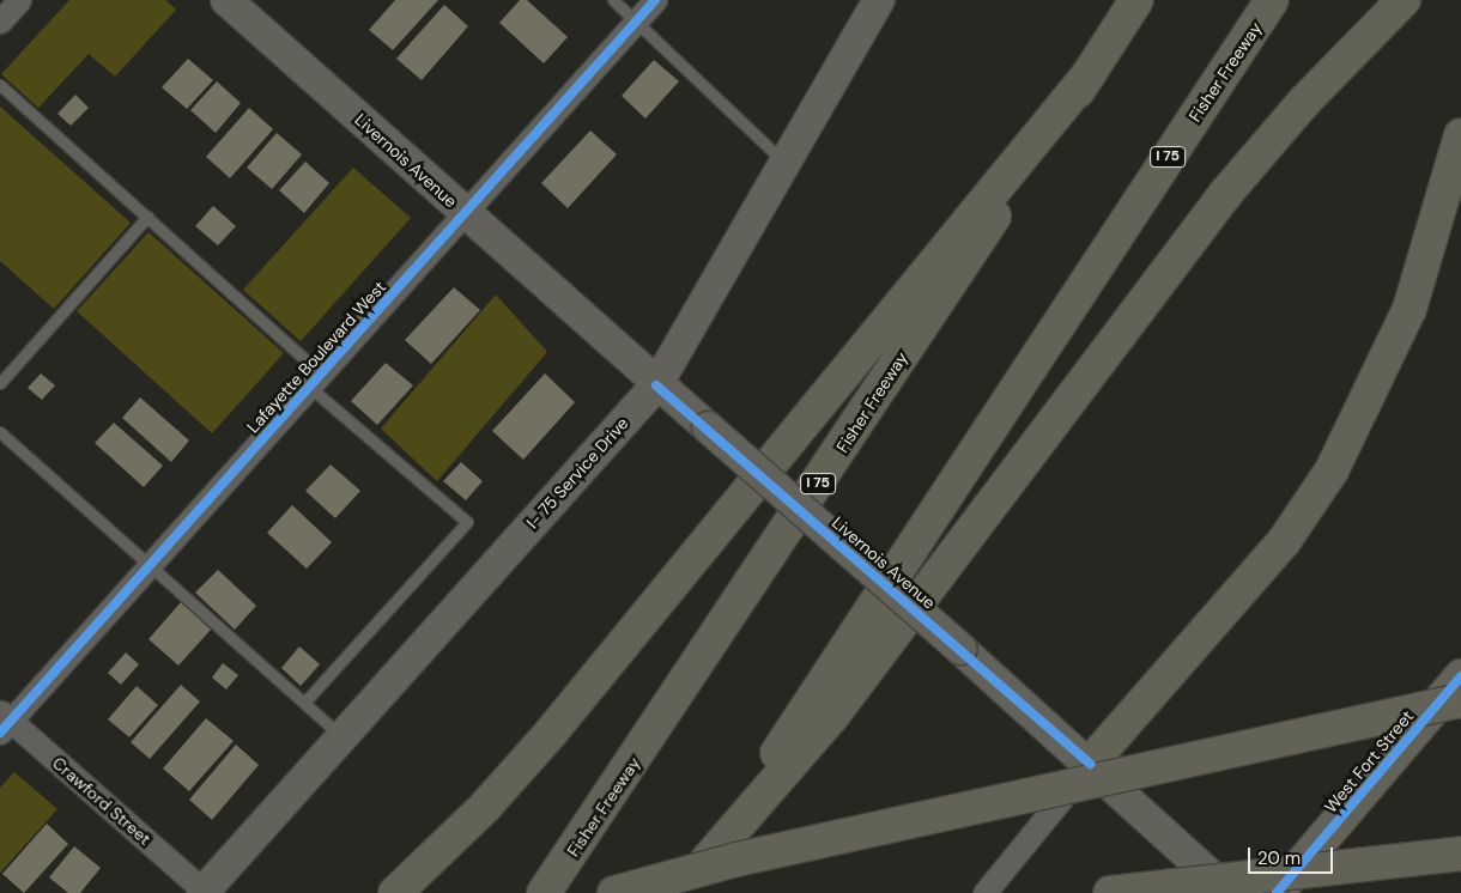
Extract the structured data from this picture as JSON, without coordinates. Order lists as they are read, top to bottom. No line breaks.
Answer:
{"streets":{"highway":["Fisher Freeway","I 75"],"main road":["Livernois Avenue","I- 75 Service Drive","West Fort Street"],"street":["Lafayette Boulevard West","Crawford Street"]},"crossings":[["Livernois Avenue","Lafayette Boulevard West"],["Livernois Avenue","I- 75 Service Drive"],["Lafayette Boulevard West","Crawford Street"],["I- 75 Service Drive","Crawford Street"]],"scale_bar":"20 m"}
